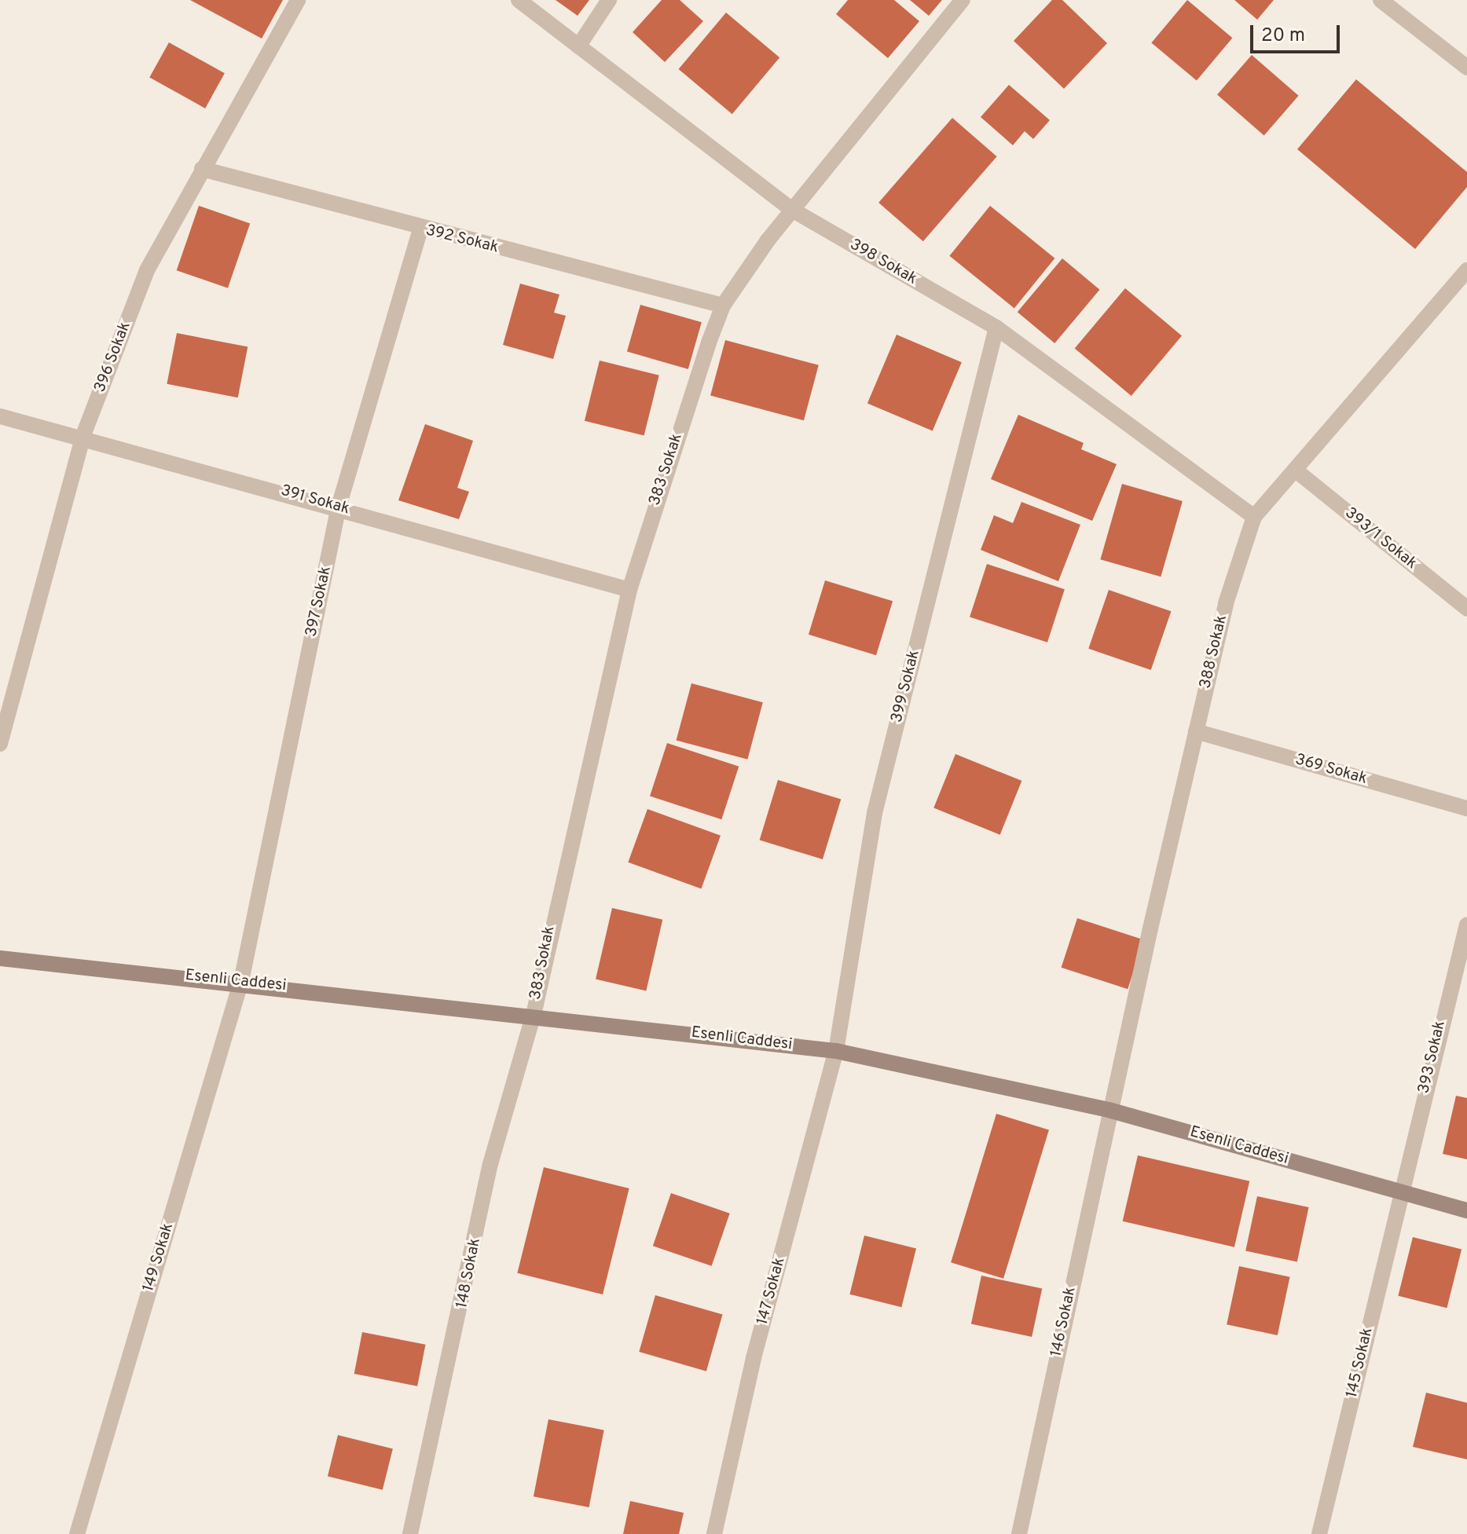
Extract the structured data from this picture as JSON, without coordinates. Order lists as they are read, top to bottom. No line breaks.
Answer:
{"streets":{"street":["392 Sokak","398 Sokak","396 Sokak","383 Sokak","391 Sokak","393/1 Sokak","397 Sokak","388 Sokak","399 Sokak","369 Sokak","Esenli Caddesi","393 Sokak","149 Sokak","148 Sokak","147 Sokak","146 Sokak","145 Sokak"]},"crossings":[["392 Sokak","396 Sokak"],["392 Sokak","383 Sokak"],["392 Sokak","397 Sokak"],["398 Sokak","383 Sokak"],["398 Sokak","388 Sokak"],["398 Sokak","399 Sokak"],["396 Sokak","391 Sokak"],["383 Sokak","391 Sokak"],["383 Sokak","Esenli Caddesi"],["383 Sokak","148 Sokak"],["391 Sokak","397 Sokak"],["393/1 Sokak","388 Sokak"],["397 Sokak","Esenli Caddesi"],["397 Sokak","149 Sokak"],["388 Sokak","369 Sokak"],["388 Sokak","Esenli Caddesi"],["388 Sokak","146 Sokak"],["399 Sokak","Esenli Caddesi"],["399 Sokak","147 Sokak"],["Esenli Caddesi","393 Sokak"],["Esenli Caddesi","149 Sokak"],["Esenli Caddesi","148 Sokak"],["Esenli Caddesi","147 Sokak"],["Esenli Caddesi","146 Sokak"],["Esenli Caddesi","145 Sokak"],["393 Sokak","145 Sokak"]],"scale_bar":"20 m"}
